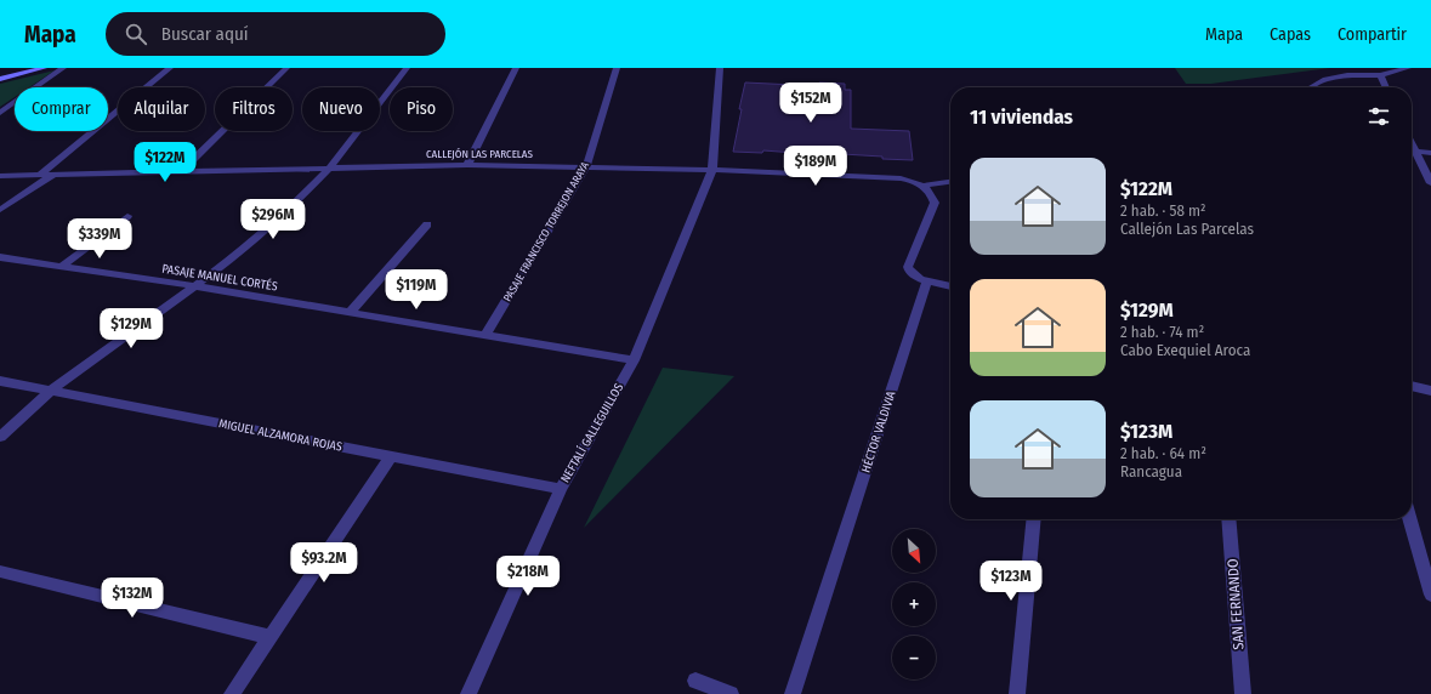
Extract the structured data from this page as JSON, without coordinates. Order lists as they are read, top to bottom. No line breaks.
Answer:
{"streets":{"street":["CALLEJÓN LAS PARCELAS","PASAJE FRANCISCO TORREJON ARAYA","PASAJE MANUEL CORTÉS","HÉCTOR VALDIVIA","NEFTALÍ GALLEGUILLOS","MIGUEL ALZAMORA ROJAS","SAN FERNANDO"]},"crossings":[["CALLEJÓN LAS PARCELAS","PASAJE FRANCISCO TORREJON ARAYA"],["CALLEJÓN LAS PARCELAS","NEFTALÍ GALLEGUILLOS"],["PASAJE FRANCISCO TORREJON ARAYA","PASAJE MANUEL CORTÉS"],["PASAJE MANUEL CORTÉS","NEFTALÍ GALLEGUILLOS"],["NEFTALÍ GALLEGUILLOS","MIGUEL ALZAMORA ROJAS"]],"north":"bottom right","page":{"header":"Mapa","search":"Buscar aquí","nav":["Mapa","Capas","Compartir"],"price":["$152M","$122M","$189M","$296M","$339M","$119M","$129M","$93.2M","$218M","$123M","$132M"],"chip":["Comprar","Alquilar","Filtros","Nuevo","Piso"],"heading":"11 viviendas","list":[{"name":"$122M","note":"2 hab. · 58 m² · Callejón Las Parcelas"},{"name":"$129M","note":"2 hab. · 74 m² · Cabo Exequiel Aroca"},{"name":"$123M","note":"2 hab. · 64 m² · Rancagua"}],"map_buttons":["+","−"]}}
